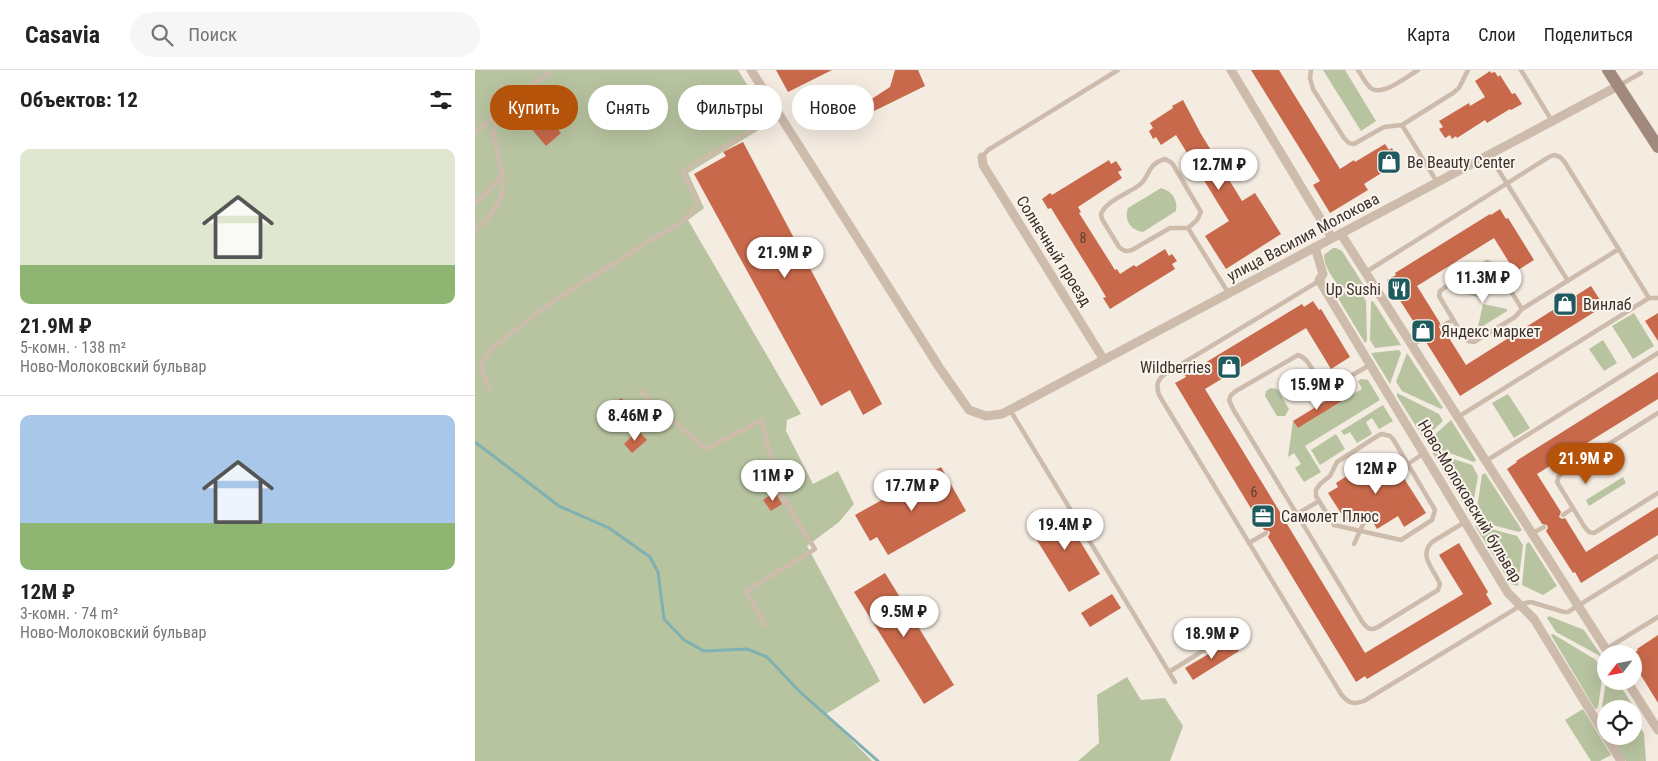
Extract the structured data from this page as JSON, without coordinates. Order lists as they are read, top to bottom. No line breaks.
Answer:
{"streets":{"street":["улица Василия Молокова","Солнечный проезд","Ново-Молоковский бульвар"]},"crossings":[["улица Василия Молокова","Солнечный проезд"],["улица Василия Молокова","Ново-Молоковский бульвар"]],"places":{"shop":["Be Beauty Center","Винлаб","Яндекс маркет","Wildberries"],"restaurant":["Up Sushi"],"office":["Самолет Плюс"]},"house_numbers":["8","6"],"north":"bottom left","page":{"header":"Casavia","search":"Поиск","nav":["Карта","Слои","Поделиться"],"heading":"Объектов: 12","chip":["Купить","Снять","Фильтры","Новое"],"list":[{"name":"21.9M ₽","note":"5-комн. · 138 m² · Ново-Молоковский бульвар"},{"name":"12M ₽","note":"3-комн. · 74 m² · Ново-Молоковский бульвар"}],"price":["12.7M ₽","21.9M ₽","11.3M ₽","15.9M ₽","8.46M ₽","21.9M ₽","12M ₽","11M ₽","17.7M ₽","19.4M ₽","9.5M ₽","18.9M ₽"]}}
